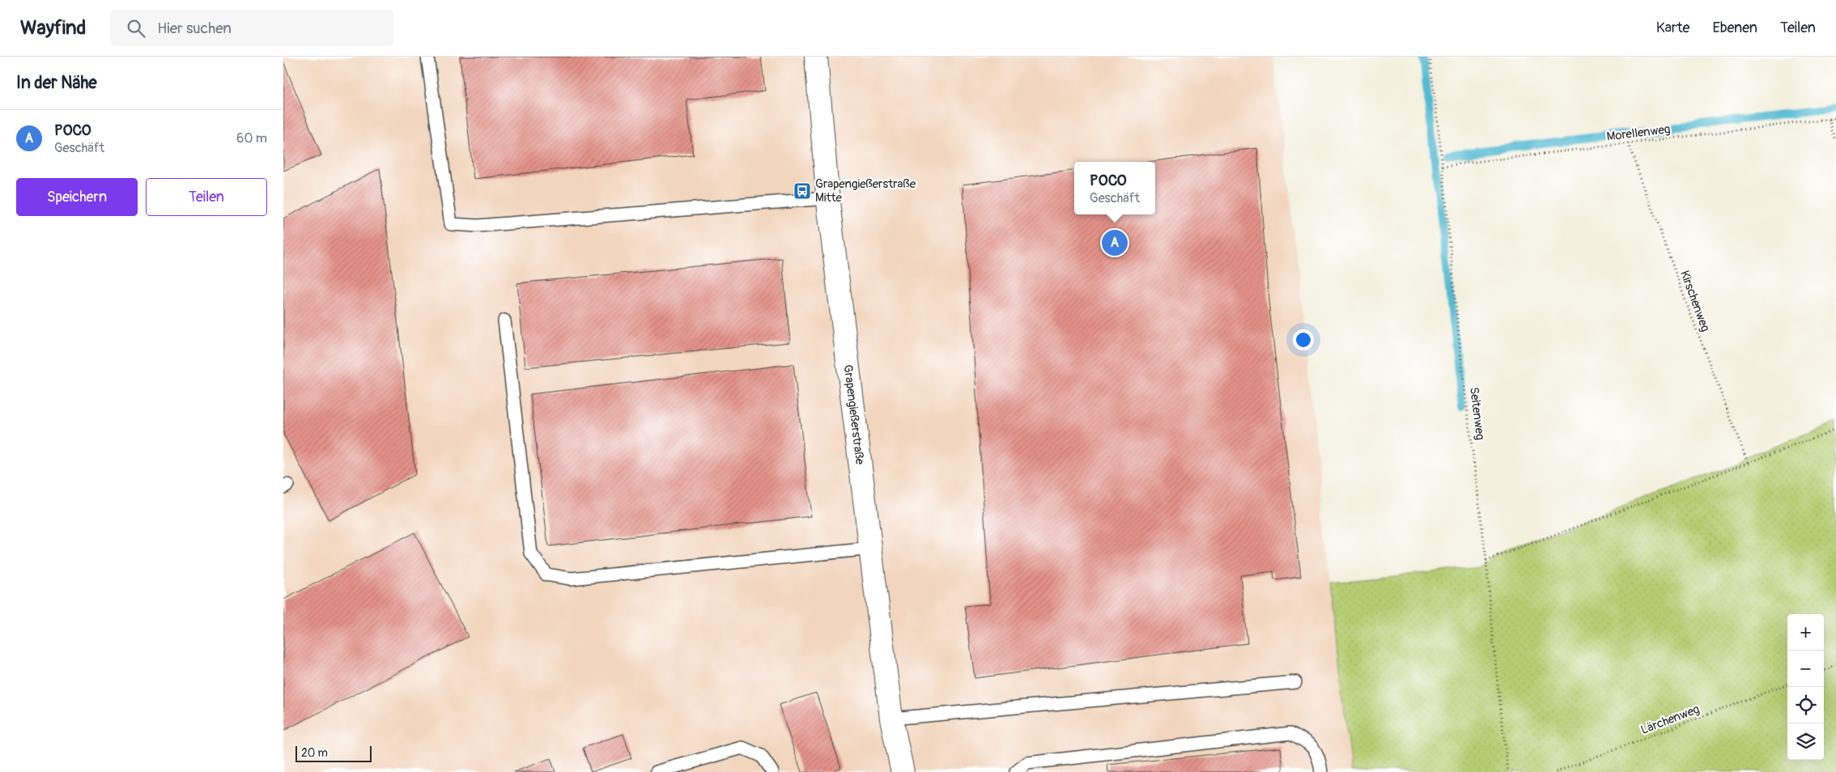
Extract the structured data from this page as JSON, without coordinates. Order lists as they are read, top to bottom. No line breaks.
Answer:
{"streets":{"street":["Grapengießerstraße"],"path":["Morellenweg","Kirschenweg","Seitenweg","Lärchenweg"]},"crossings":[["Morellenweg","Kirschenweg"],["Morellenweg","Seitenweg"]],"places":{"bus stop":["Grapengießerstraße Mitte"]},"scale_bar":"20 m","page":{"header":"Wayfind","search":"Hier suchen","nav":["Karte","Ebenen","Teilen"],"heading":"In der Nähe","list":[{"mark":"A","name":"POCO","note":"Geschäft","value":"60 m"}],"popup":["POCO","Geschäft"],"buttons":["Speichern","Teilen"],"pins":"A","map_buttons":["+","−"],"scale":"20 m"}}
